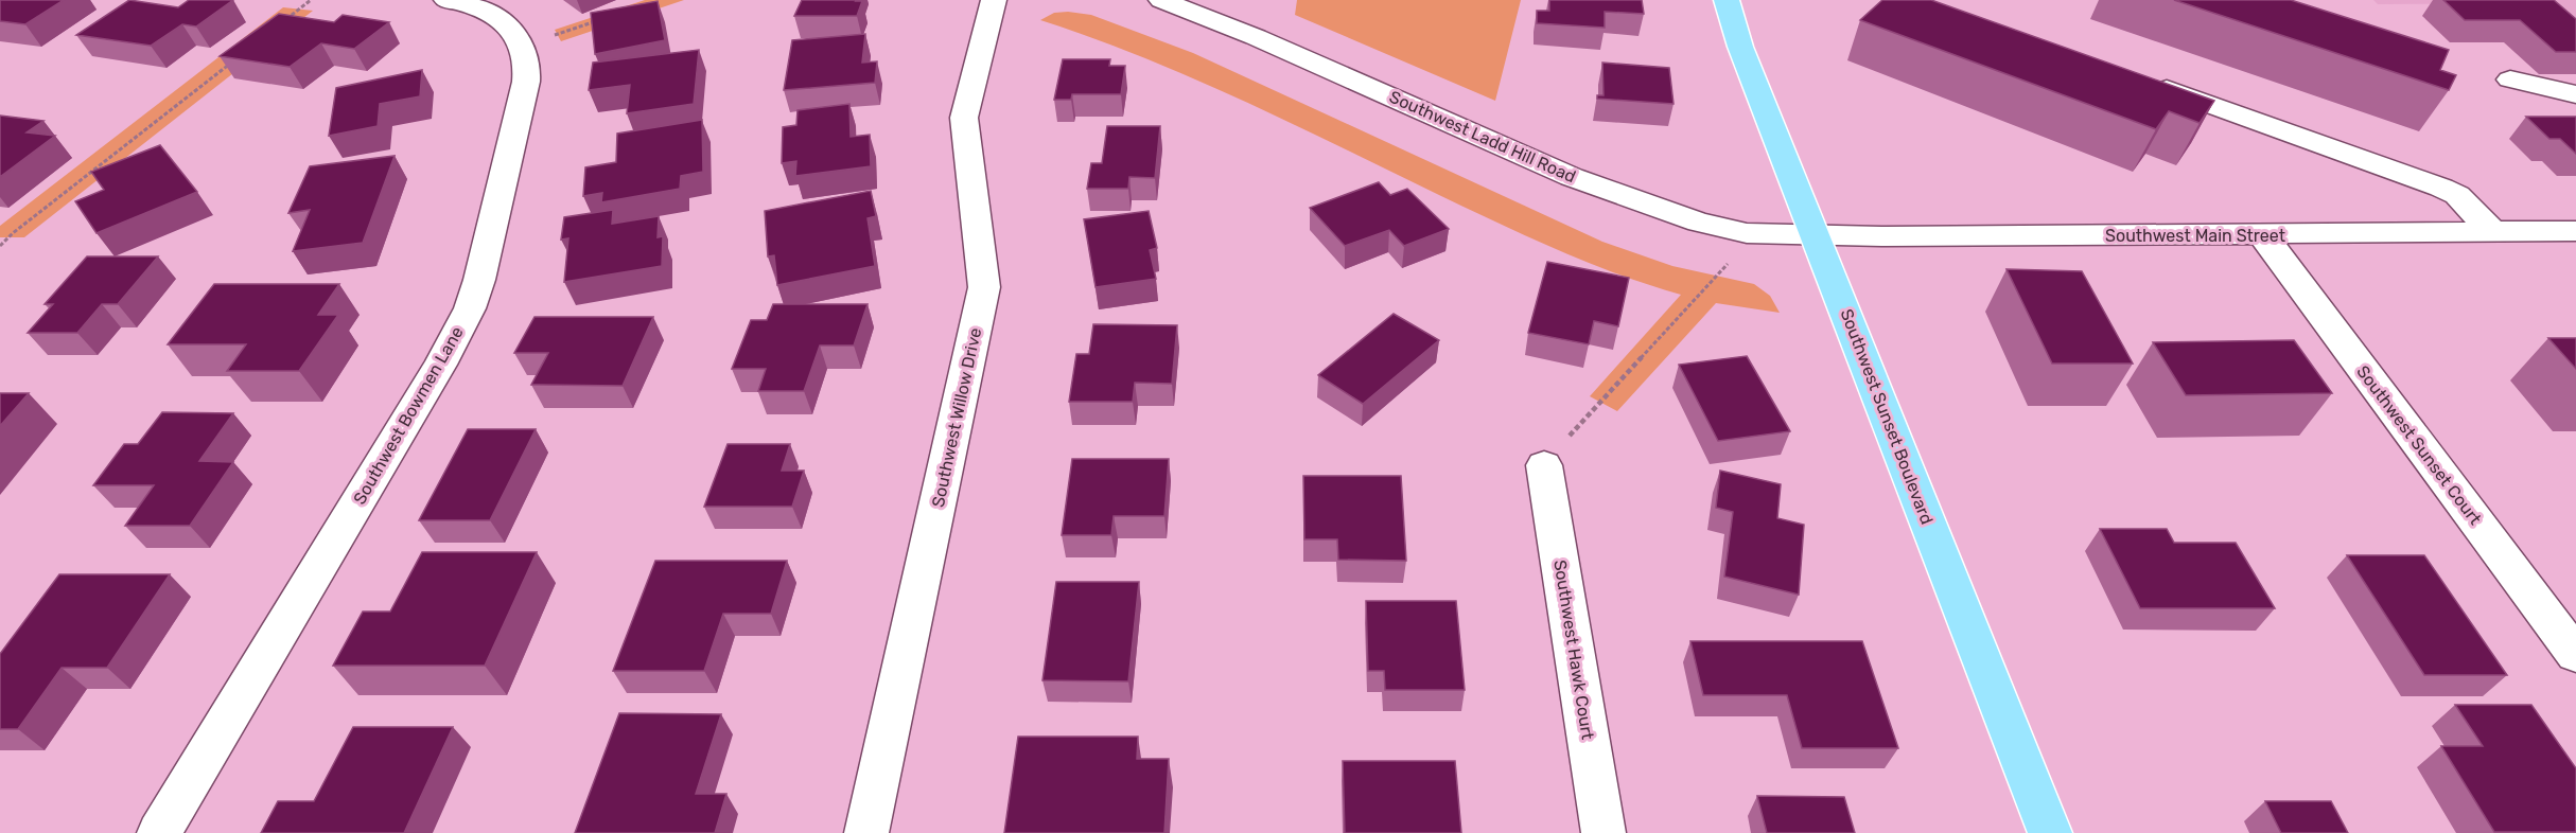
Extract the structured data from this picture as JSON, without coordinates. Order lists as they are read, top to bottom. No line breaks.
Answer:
{"streets":{"main road":["Southwest Sunset Boulevard"],"street":["Southwest Ladd Hill Road","Southwest Main Street","Southwest Bowmen Lane","Southwest Willow Drive","Southwest Sunset Court","Southwest Hawk Court"]},"crossings":[["Southwest Ladd Hill Road","Southwest Main Street"],["Southwest Ladd Hill Road","Southwest Sunset Boulevard"],["Southwest Main Street","Southwest Sunset Boulevard"],["Southwest Main Street","Southwest Sunset Court"]]}
